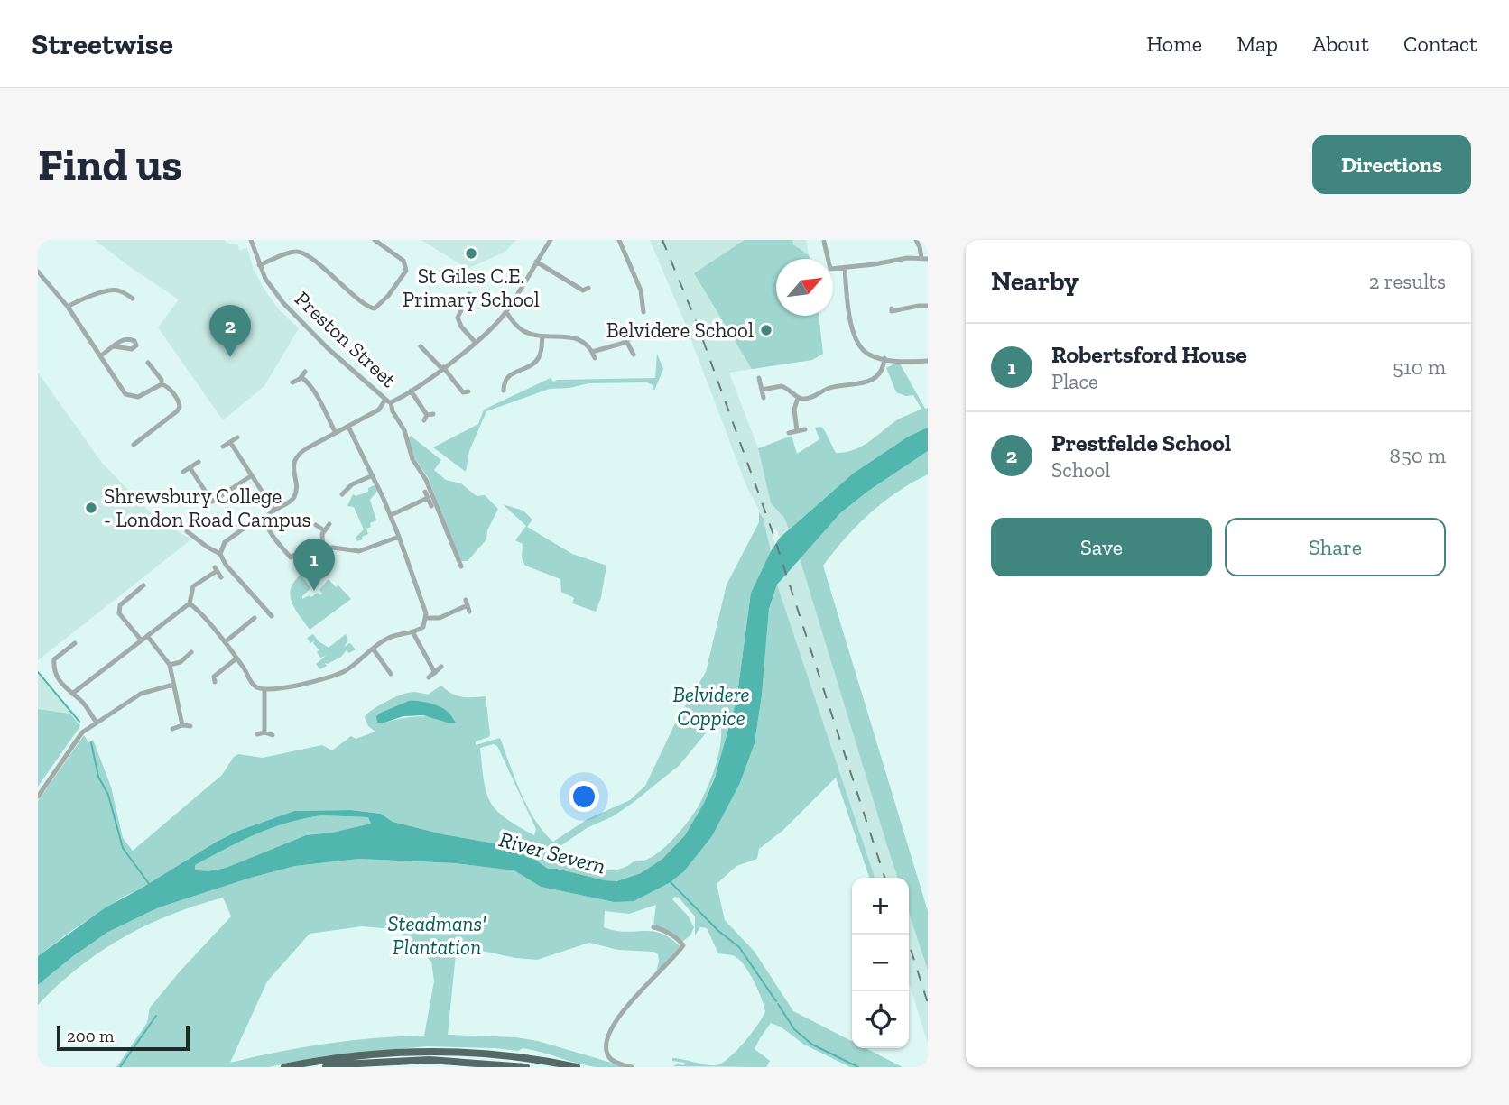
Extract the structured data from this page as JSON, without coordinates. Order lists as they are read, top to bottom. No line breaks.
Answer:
{"streets":{"street":["Preston Street"]},"water":["River Severn"],"parks":["Belvidere Coppice","Steadmans' Plantation"],"places":["St Giles C.E. Primary School","Belvidere School","Shrewsbury College - London Road Campus"],"scale_bar":"200 m","north":"top right","page":{"header":"Streetwise","nav":["Home","Map","About","Contact"],"buttons":["Directions",["Save","Share"]],"title":"Find us","heading":["Nearby","2 results"],"pins":["2","1"],"list":[{"mark":"1","name":"Robertsford House","note":"Place","value":"510 m"},{"mark":"2","name":"Prestfelde School","note":"School","value":"850 m"}],"map_buttons":["+","−"],"scale":"200 m"}}
